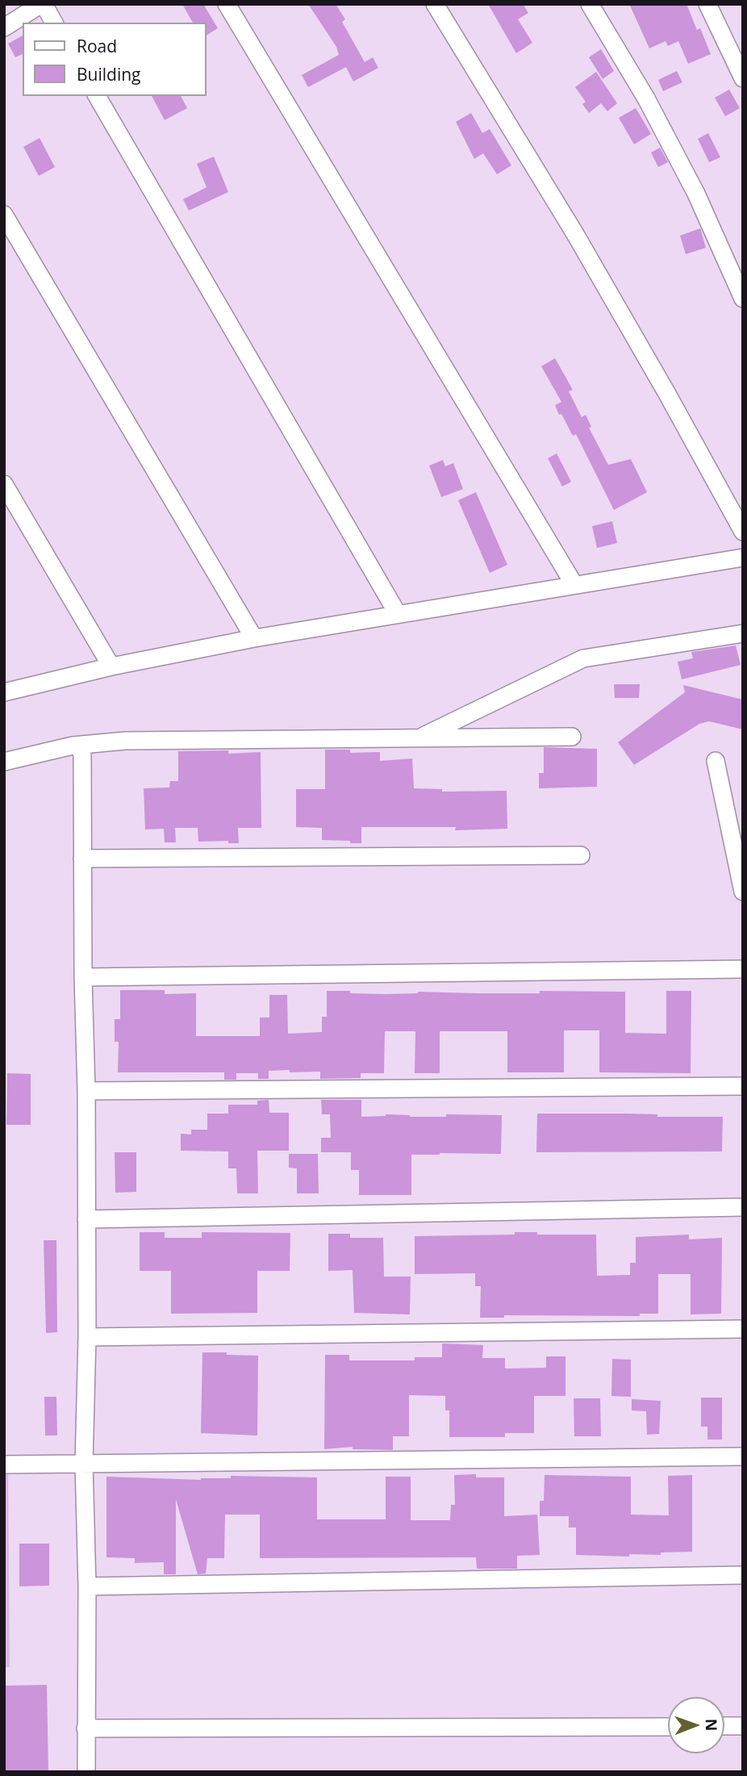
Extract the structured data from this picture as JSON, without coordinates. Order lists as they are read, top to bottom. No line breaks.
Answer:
{"legend":["Road","Building"],"north":"right"}
